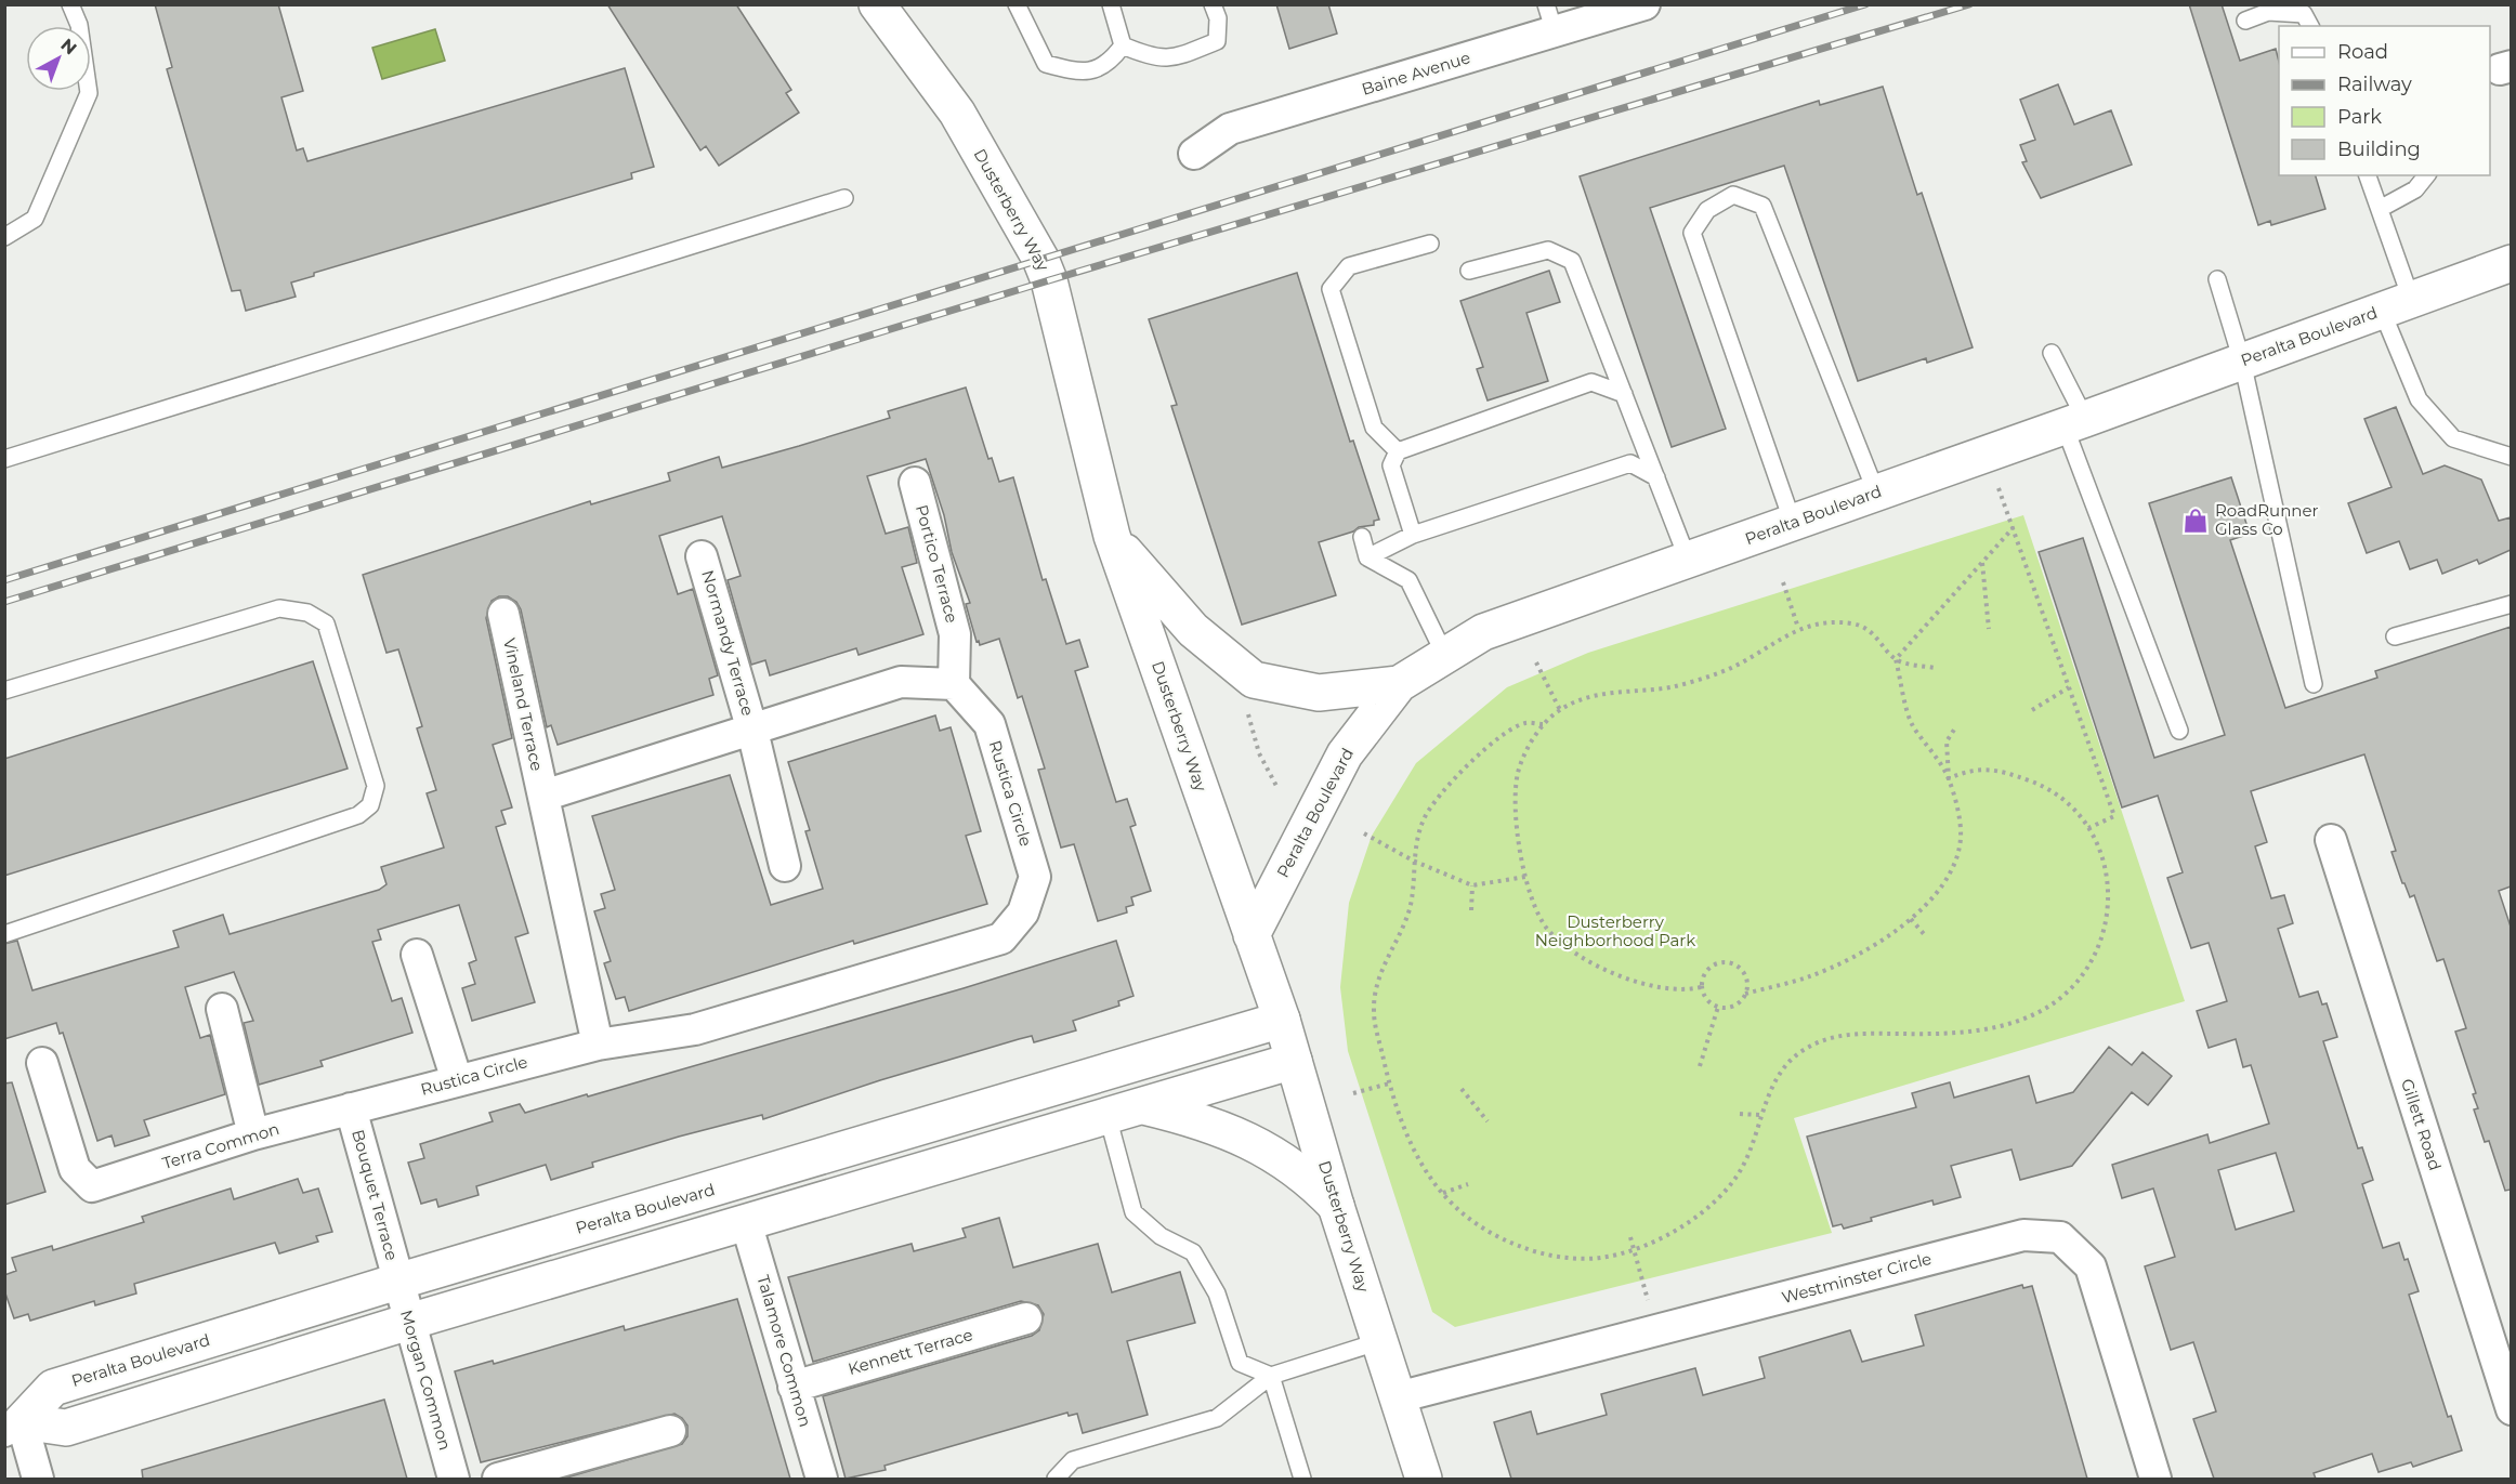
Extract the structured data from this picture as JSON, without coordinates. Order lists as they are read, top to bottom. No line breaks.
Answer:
{"streets":{"main road":["Dusterberry Way","Peralta Boulevard"],"street":["Baine Avenue","Portico Terrace","Normandy Terrace","Vineland Terrace","Rustica Circle","Gillett Road","Terra Common","Bouquet Terrace","Westminster Circle","Talamore Common","Kennett Terrace","Morgan Common"]},"crossings":[["Dusterberry Way","Peralta Boulevard"],["Dusterberry Way","Westminster Circle"],["Peralta Boulevard","Bouquet Terrace"],["Peralta Boulevard","Morgan Common"],["Portico Terrace","Rustica Circle"],["Rustica Circle","Terra Common"],["Rustica Circle","Bouquet Terrace"],["Terra Common","Bouquet Terrace"],["Bouquet Terrace","Morgan Common"],["Talamore Common","Kennett Terrace"]],"parks":["Dusterberry Neighborhood Park"],"places":{"shop":["RoadRunner Glass Co"]},"legend":["Road","Railway","Park","Building"],"north":"top right"}
